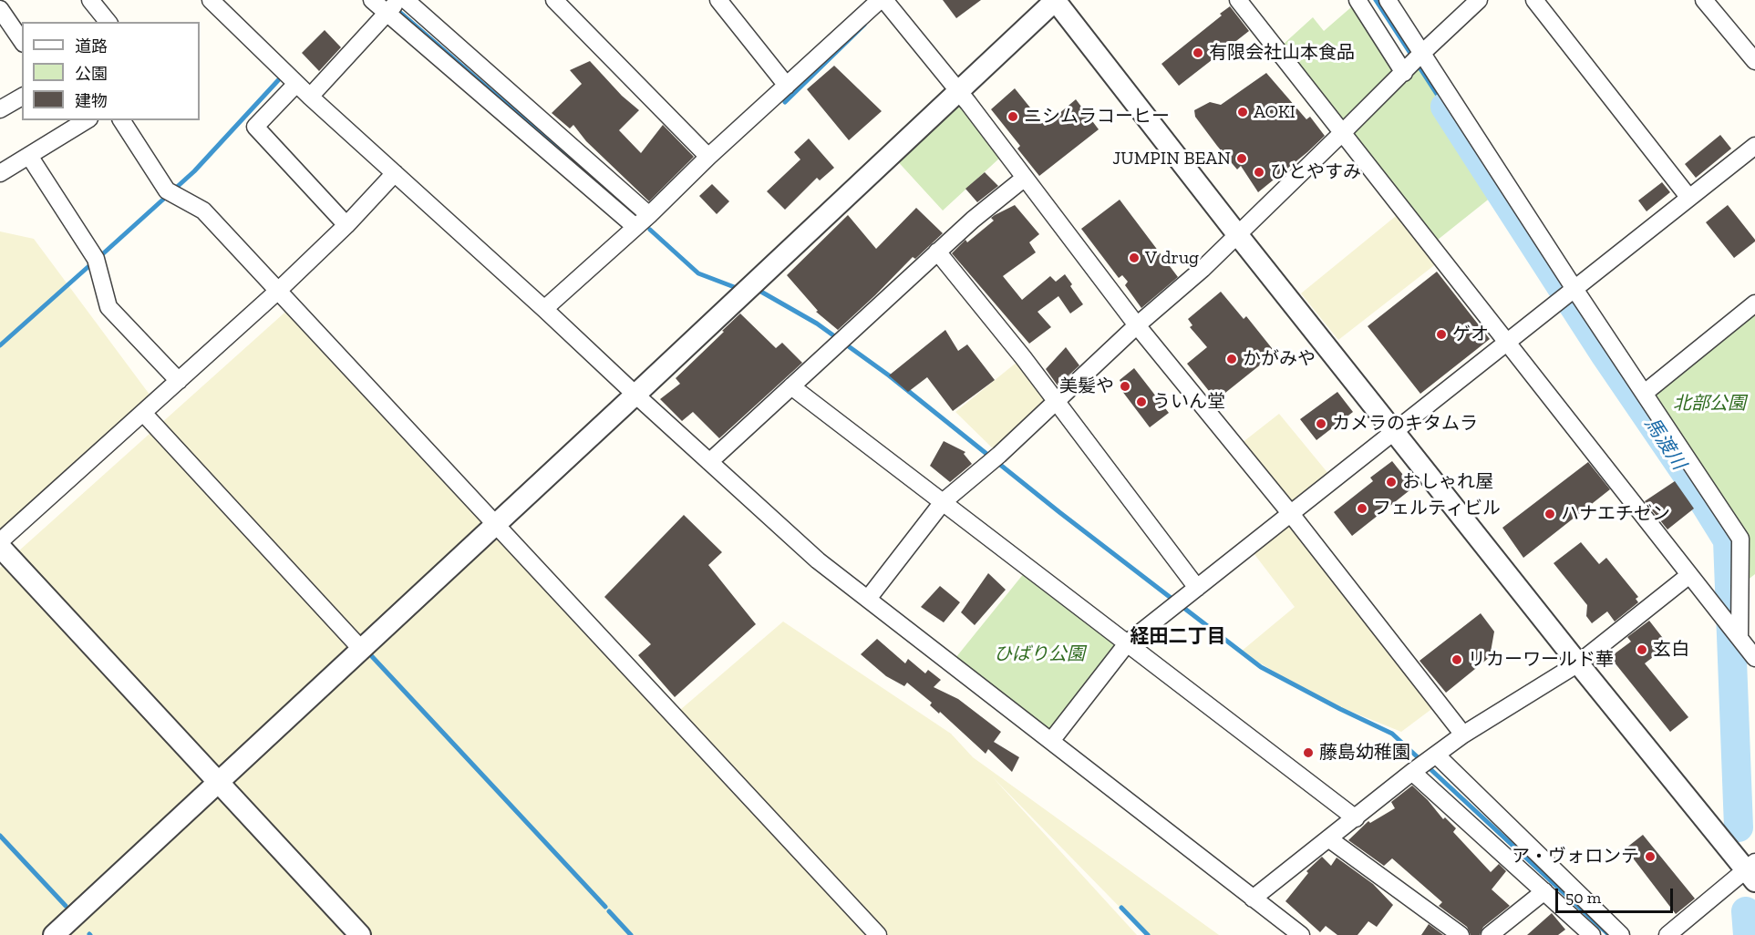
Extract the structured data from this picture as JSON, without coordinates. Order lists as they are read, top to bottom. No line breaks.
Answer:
{"districts":["経田二丁目"],"water":["馬渡川"],"parks":["北部公園","ひばり公園"],"places":["有限会社山本食品","AOKI","ニシムラコーヒー","JUMPIN BEAN","ひとやすみ","V drug","ゲオ","かがみや","美髪や","ういん堂","カメラのキタムラ","おしゃれ屋","フェルティビル","ハナエチゼン","玄白","リカーワールド華","藤島幼稚園","ア・ヴォロンテ"],"legend":["道路","公園","建物"],"scale_bar":"50 m"}
